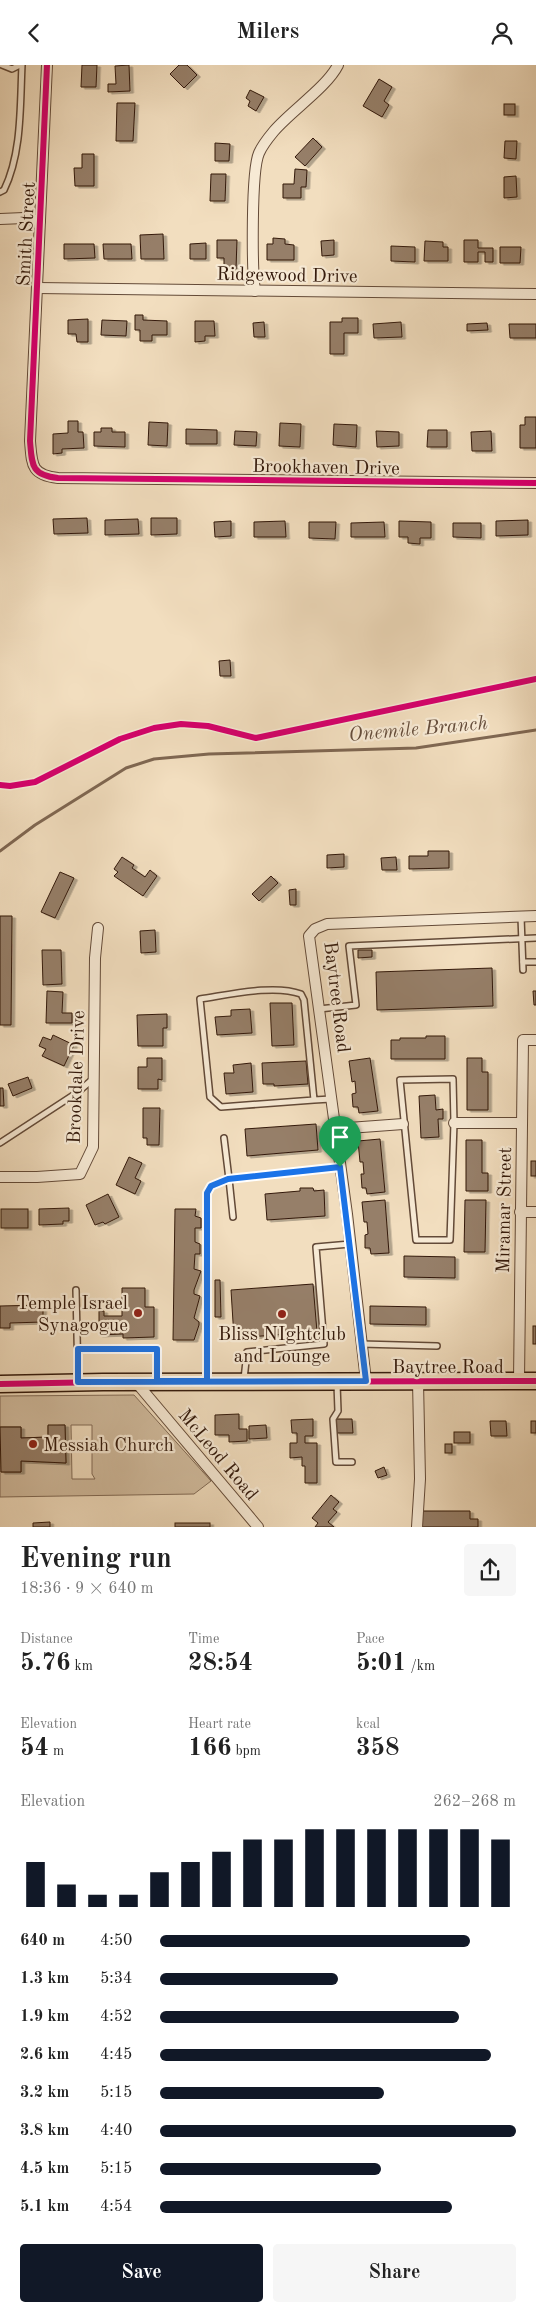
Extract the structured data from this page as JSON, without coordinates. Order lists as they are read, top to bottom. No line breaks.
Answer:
{"streets":{"main road":["Baytree Road"],"street":["Smith Street","Ridgewood Drive","Brookhaven Drive","Brookdale Drive","Miramar Street","McLeod Road"]},"crossings":[["Smith Street","Ridgewood Drive"],["Smith Street","Brookhaven Drive"],["Baytree Road","Miramar Street"],["Baytree Road","McLeod Road"]],"water":["Onemile Branch"],"places":["Temple Israel Synagogue","Bliss NIghtclub and Lounge","Messiah Church"],"page":{"header":"Milers","heading":["Evening run","18:36 · 9 × 640 m"],"stats":[["Distance","5.76 km"],["Time","28:54"],["Pace","5:01 /km"],["Elevation","54 m"],["Heart rate","166 bpm"],["kcal","358"]],"chart":["Elevation","262–268 m"],"list":[{"name":"640 m","note":"4:50"},{"name":"1.3 km","note":"5:34"},{"name":"1.9 km","note":"4:52"},{"name":"2.6 km","note":"4:45"},{"name":"3.2 km","note":"5:15"},{"name":"3.8 km","note":"4:40"},{"name":"4.5 km","note":"5:15"},{"name":"5.1 km","note":"4:54"}],"buttons":["Save","Share"]}}
